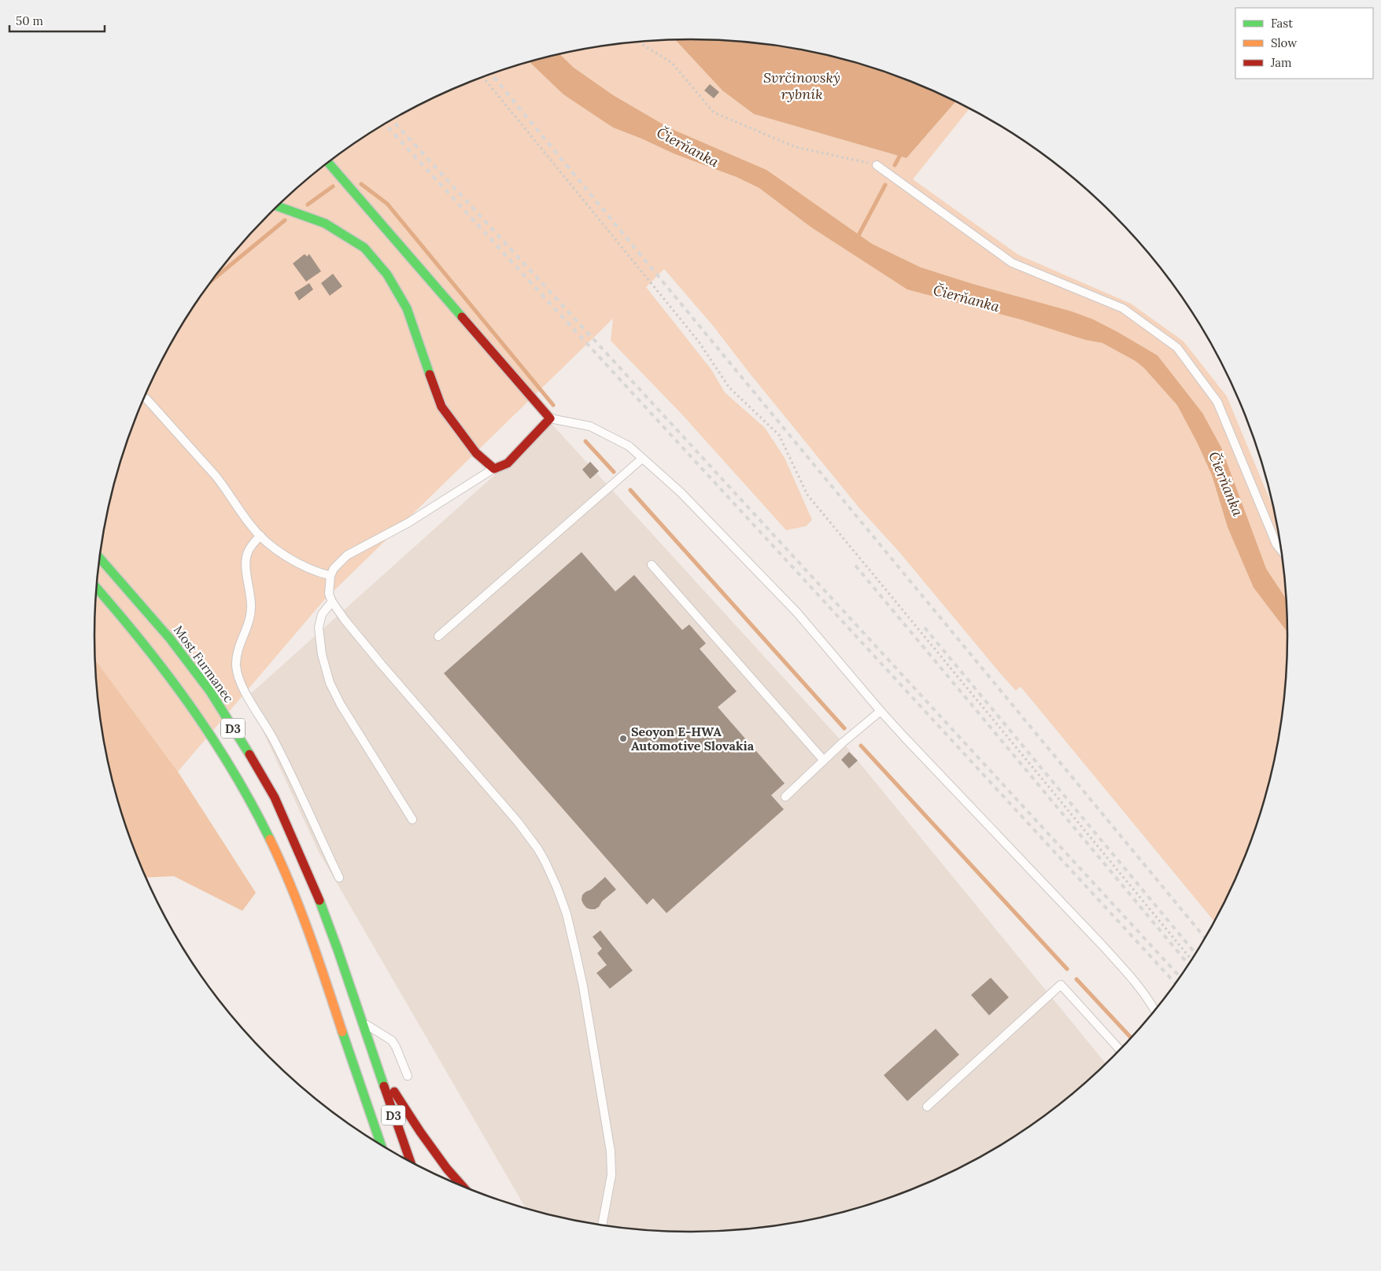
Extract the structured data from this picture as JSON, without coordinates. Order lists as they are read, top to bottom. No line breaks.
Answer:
{"streets":{"main road":["Most Furmanec","D3"]},"crossings":[["Most Furmanec","D3"]],"water":["Svrčinovský rybník","Čierňanka"],"places":["Seoyon E-HWA Automotive Slovakia"],"legend":["Fast","Slow","Jam"],"scale_bar":"50 m"}
